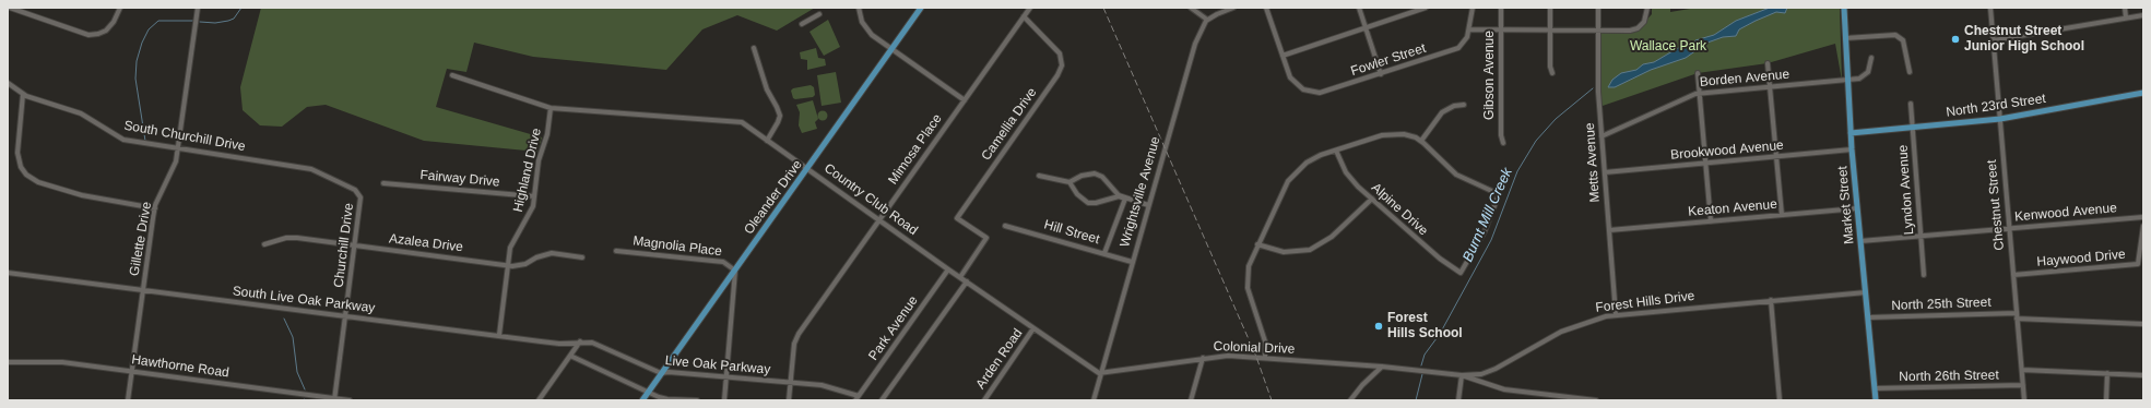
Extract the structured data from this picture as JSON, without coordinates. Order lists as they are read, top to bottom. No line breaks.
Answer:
{"streets":{"main road":["North 23rd Street","Oleander Drive","Market Street"],"street":["Fowler Street","Gibson Avenue","Borden Avenue","Camellia Drive","South Churchill Drive","Mimosa Place","Brookwood Avenue","Metts Avenue","Highland Drive","Fairway Drive","Lyndon Avenue","Wrightsville Avenue","Country Club Road","Chestnut Street","Keaton Avenue","Alpine Drive","Kenwood Avenue","Hill Street","Gillette Drive","Azalea Drive","Churchill Drive","Magnolia Place","Haywood Drive","South Live Oak Parkway","Forest Hills Drive","North 25th Street","Park Avenue","Colonial Drive","Arden Road","Live Oak Parkway","Hawthorne Road","North 26th Street"]},"crossings":[["Borden Avenue","Metts Avenue"],["Borden Avenue","Market Street"],["North 23rd Street","Lyndon Avenue"],["North 23rd Street","Market Street"],["North 23rd Street","Chestnut Street"],["Camellia Drive","Mimosa Place"],["Camellia Drive","Country Club Road"],["South Churchill Drive","Gillette Drive"],["South Churchill Drive","Churchill Drive"],["Mimosa Place","Country Club Road"],["Mimosa Place","Live Oak Parkway"],["Brookwood Avenue","Metts Avenue"],["Brookwood Avenue","Market Street"],["Metts Avenue","Keaton Avenue"],["Metts Avenue","Forest Hills Drive"],["Highland Drive","Fairway Drive"],["Highland Drive","Country Club Road"],["Highland Drive","Azalea Drive"],["Highland Drive","South Live Oak Parkway"],["Lyndon Avenue","Kenwood Avenue"],["Wrightsville Avenue","Country Club Road"],["Wrightsville Avenue","Hill Street"],["Wrightsville Avenue","Colonial Drive"],["Oleander Drive","Country Club Road"],["Oleander Drive","Magnolia Place"],["Oleander Drive","Live Oak Parkway"],["Country Club Road","Park Avenue"],["Country Club Road","Colonial Drive"],["Country Club Road","Arden Road"],["Market Street","Keaton Avenue"],["Market Street","Kenwood Avenue"],["Market Street","Forest Hills Drive"],["Market Street","North 25th Street"],["Market Street","North 26th Street"],["Chestnut Street","Kenwood Avenue"],["Chestnut Street","Haywood Drive"],["Chestnut Street","North 25th Street"],["Chestnut Street","North 26th Street"],["Gillette Drive","South Live Oak Parkway"],["Gillette Drive","Hawthorne Road"],["Azalea Drive","Churchill Drive"],["Churchill Drive","South Live Oak Parkway"],["Churchill Drive","Hawthorne Road"],["South Live Oak Parkway","Live Oak Parkway"],["Forest Hills Drive","Colonial Drive"],["Park Avenue","Live Oak Parkway"]],"water":["Burnt Mill Creek"],"parks":["Wallace Park"],"places":["Chestnut Street Junior High School","Forest Hills School"]}
